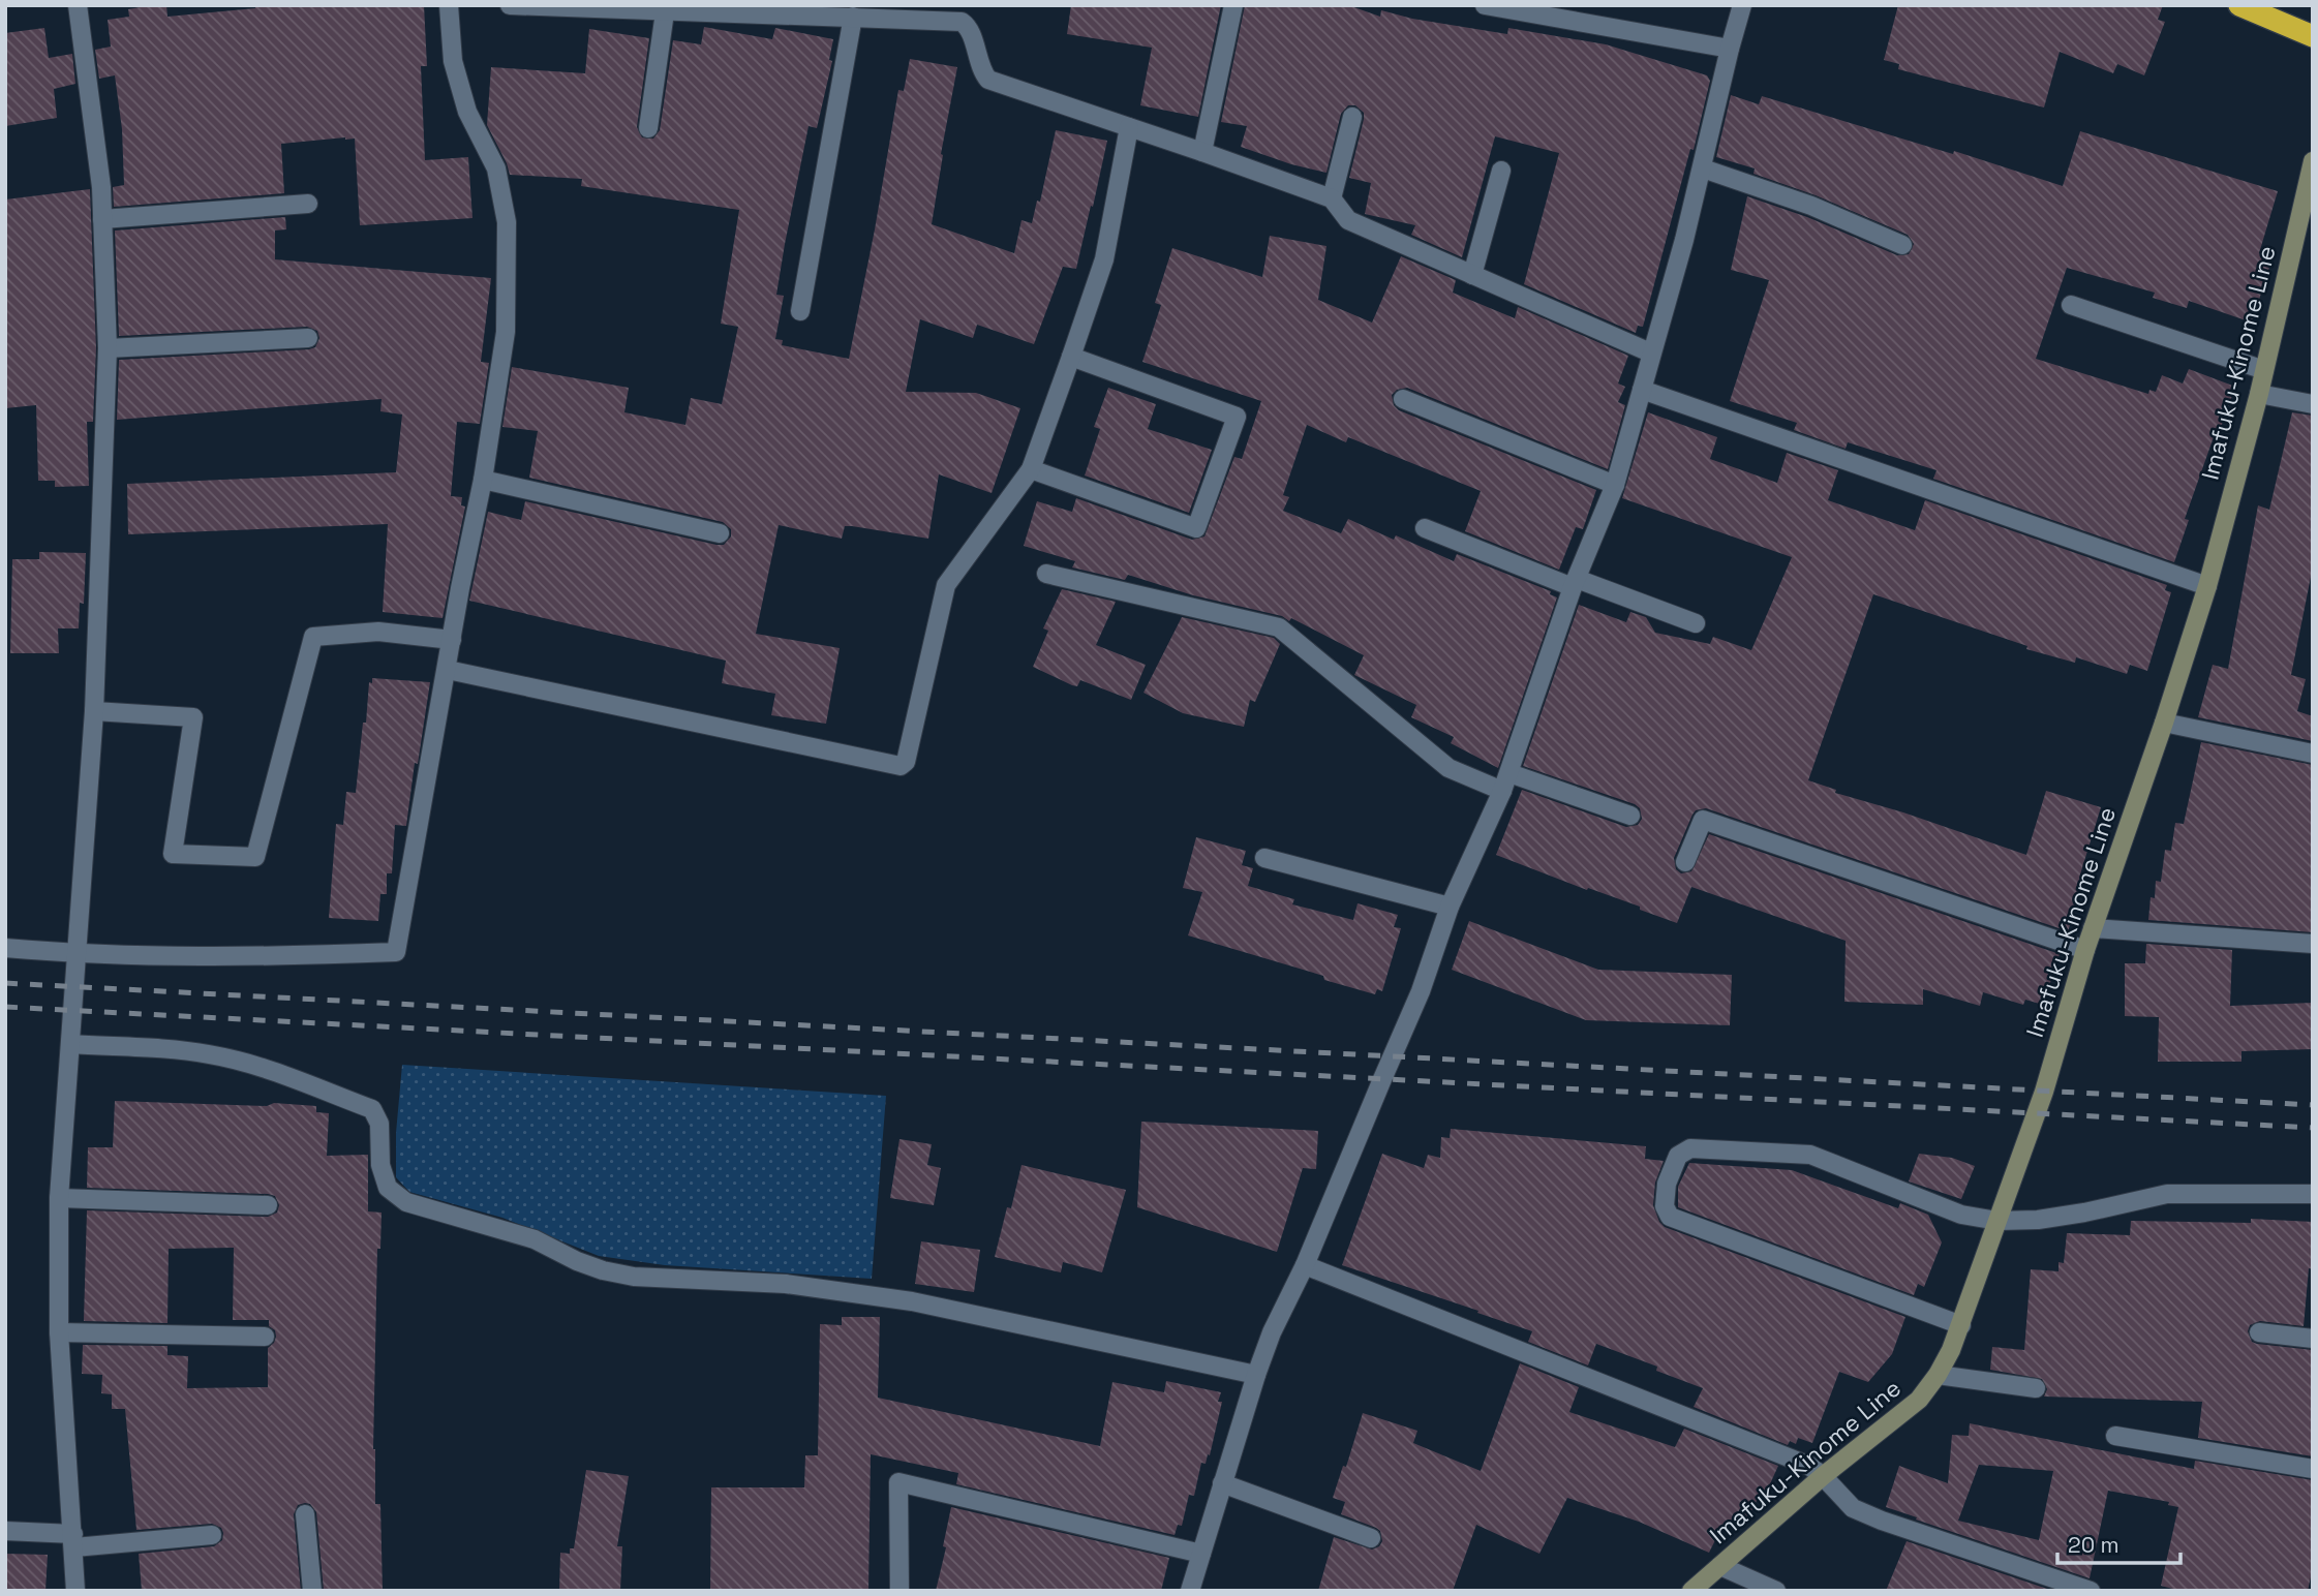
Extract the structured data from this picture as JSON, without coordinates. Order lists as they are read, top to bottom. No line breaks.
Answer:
{"streets":{"main road":["Imafuku-Kinome Line"]},"scale_bar":"20 m"}
